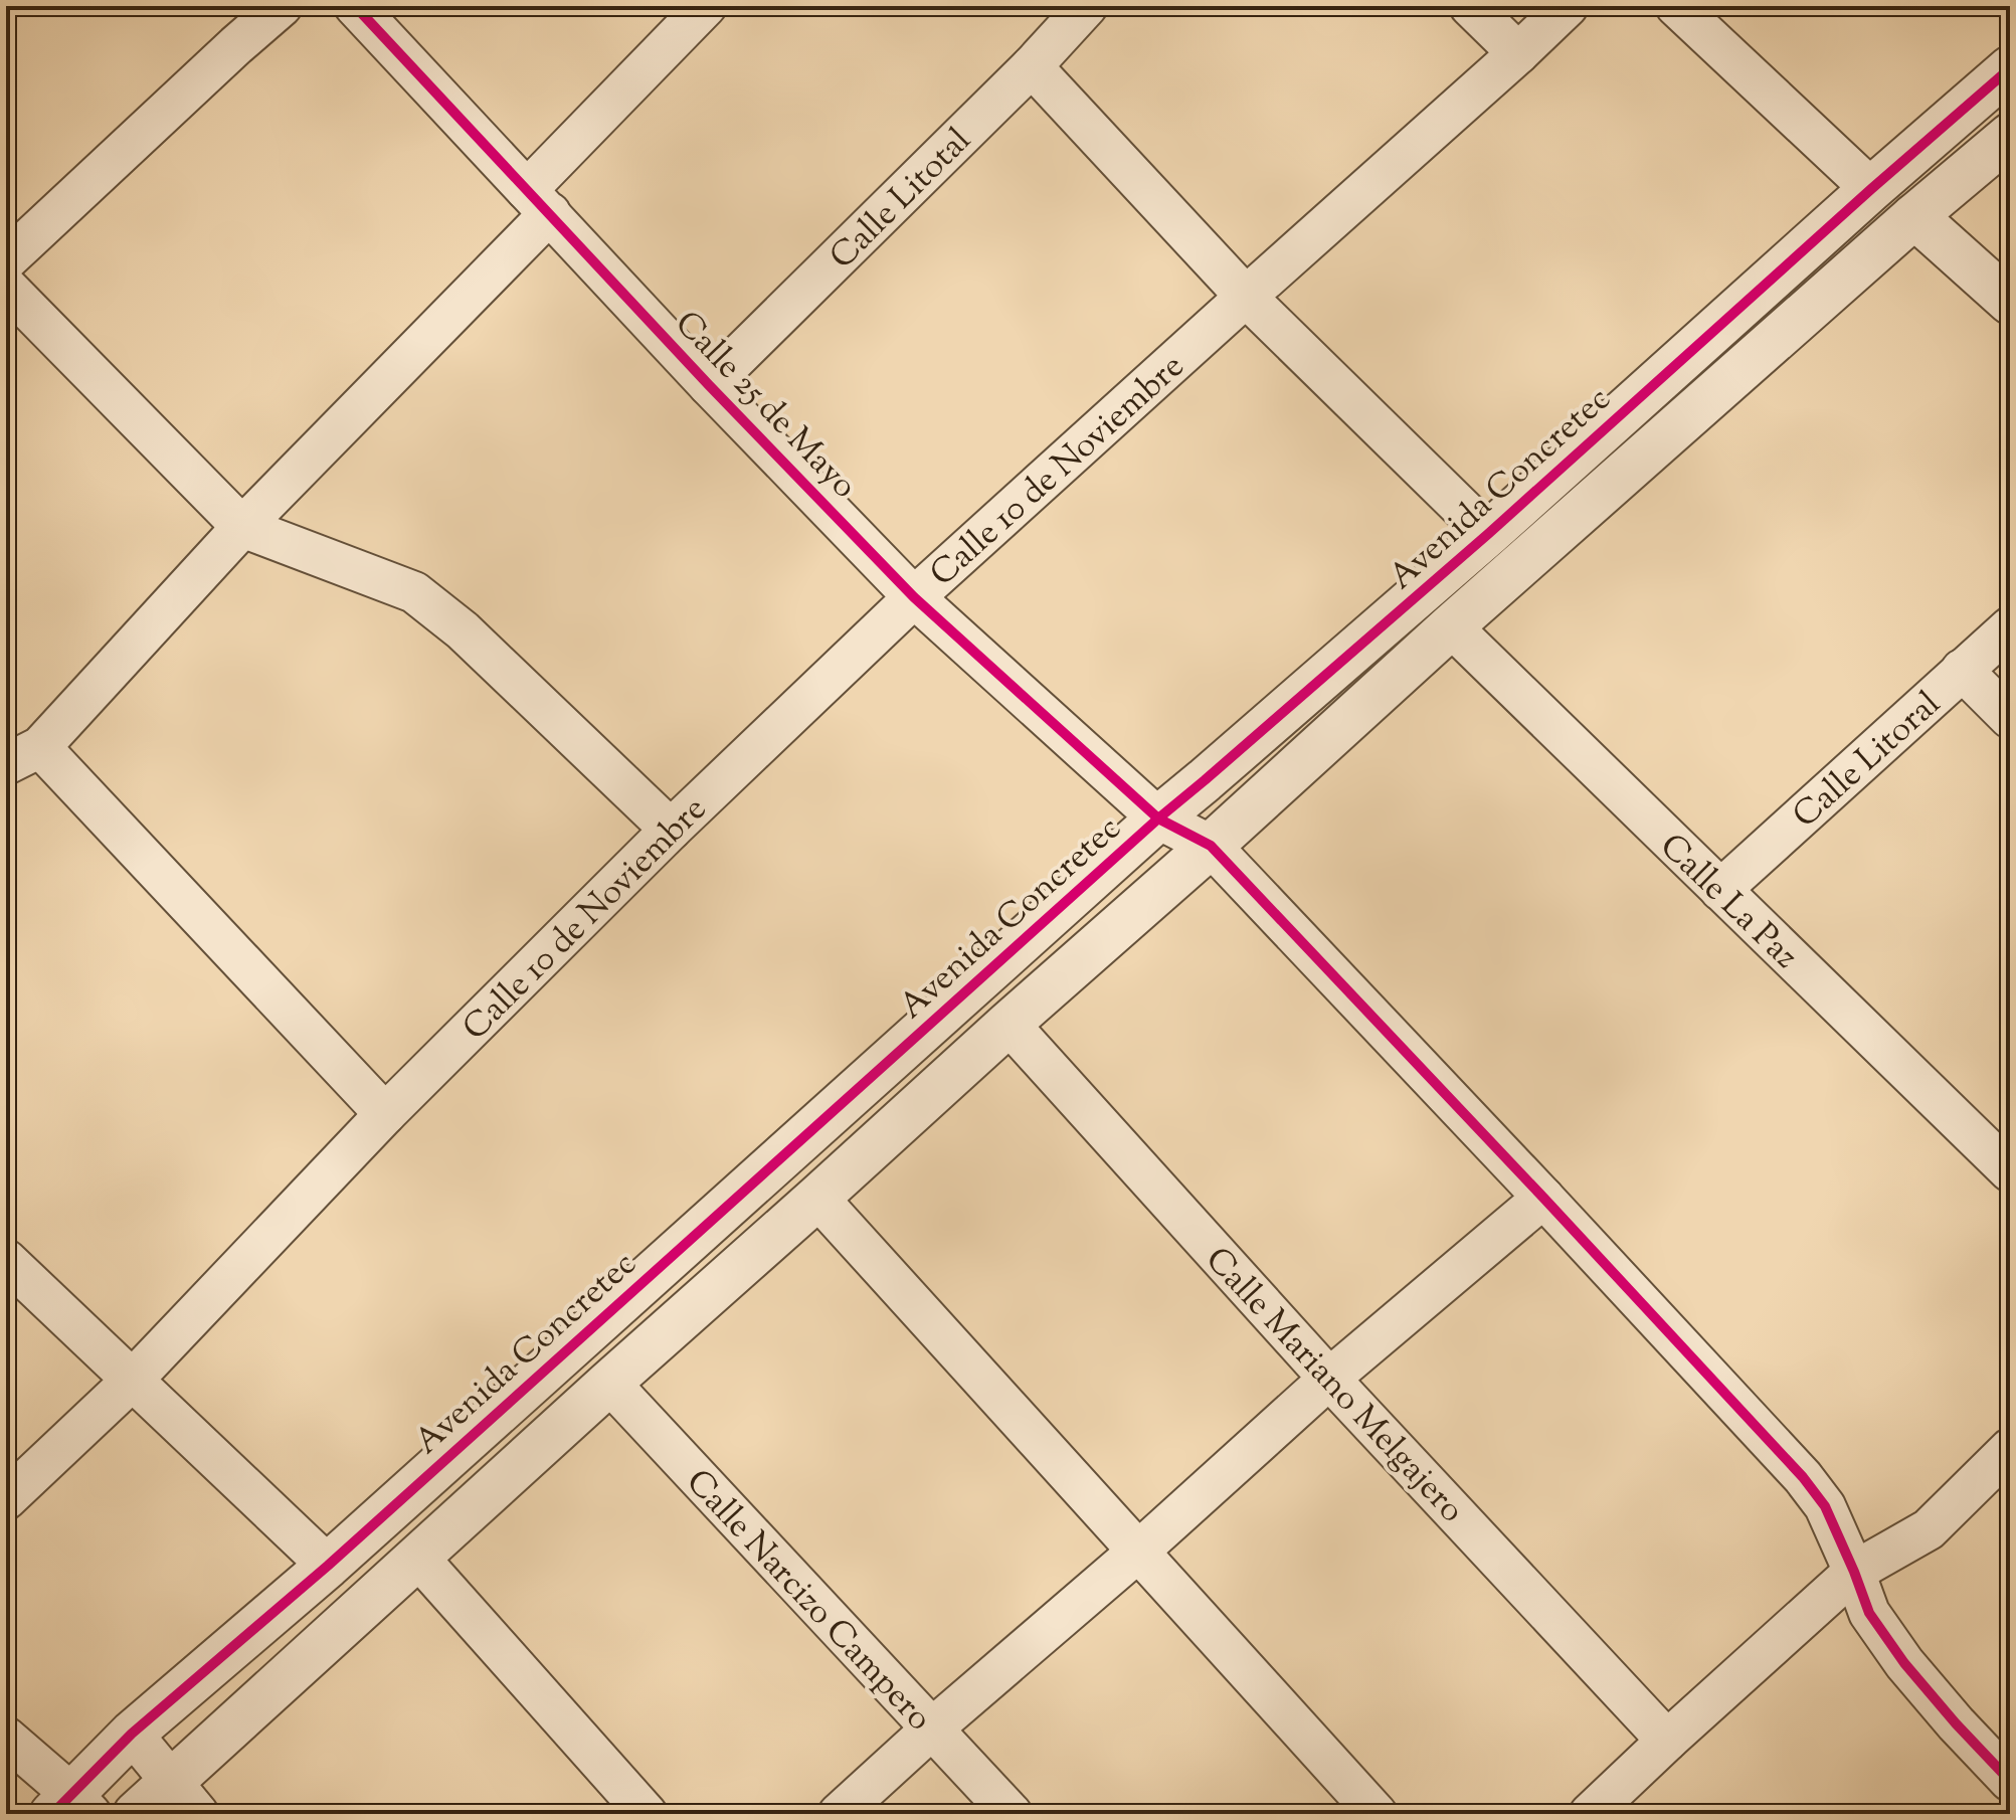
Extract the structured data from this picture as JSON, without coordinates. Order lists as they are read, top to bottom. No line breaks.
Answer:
{"streets":{"street":["Calle Litotal","Calle 25 de Mayo","Calle 10 de Noviembre","Avenida Concretec","Calle Litoral","Calle La Paz","Calle Mariano Melgajero","Calle Narcizo Campero"]},"crossings":[["Calle Litotal","Calle 25 de Mayo"],["Calle 25 de Mayo","Calle 10 de Noviembre"],["Calle 25 de Mayo","Avenida Concretec"],["Calle Litoral","Calle La Paz"]]}
